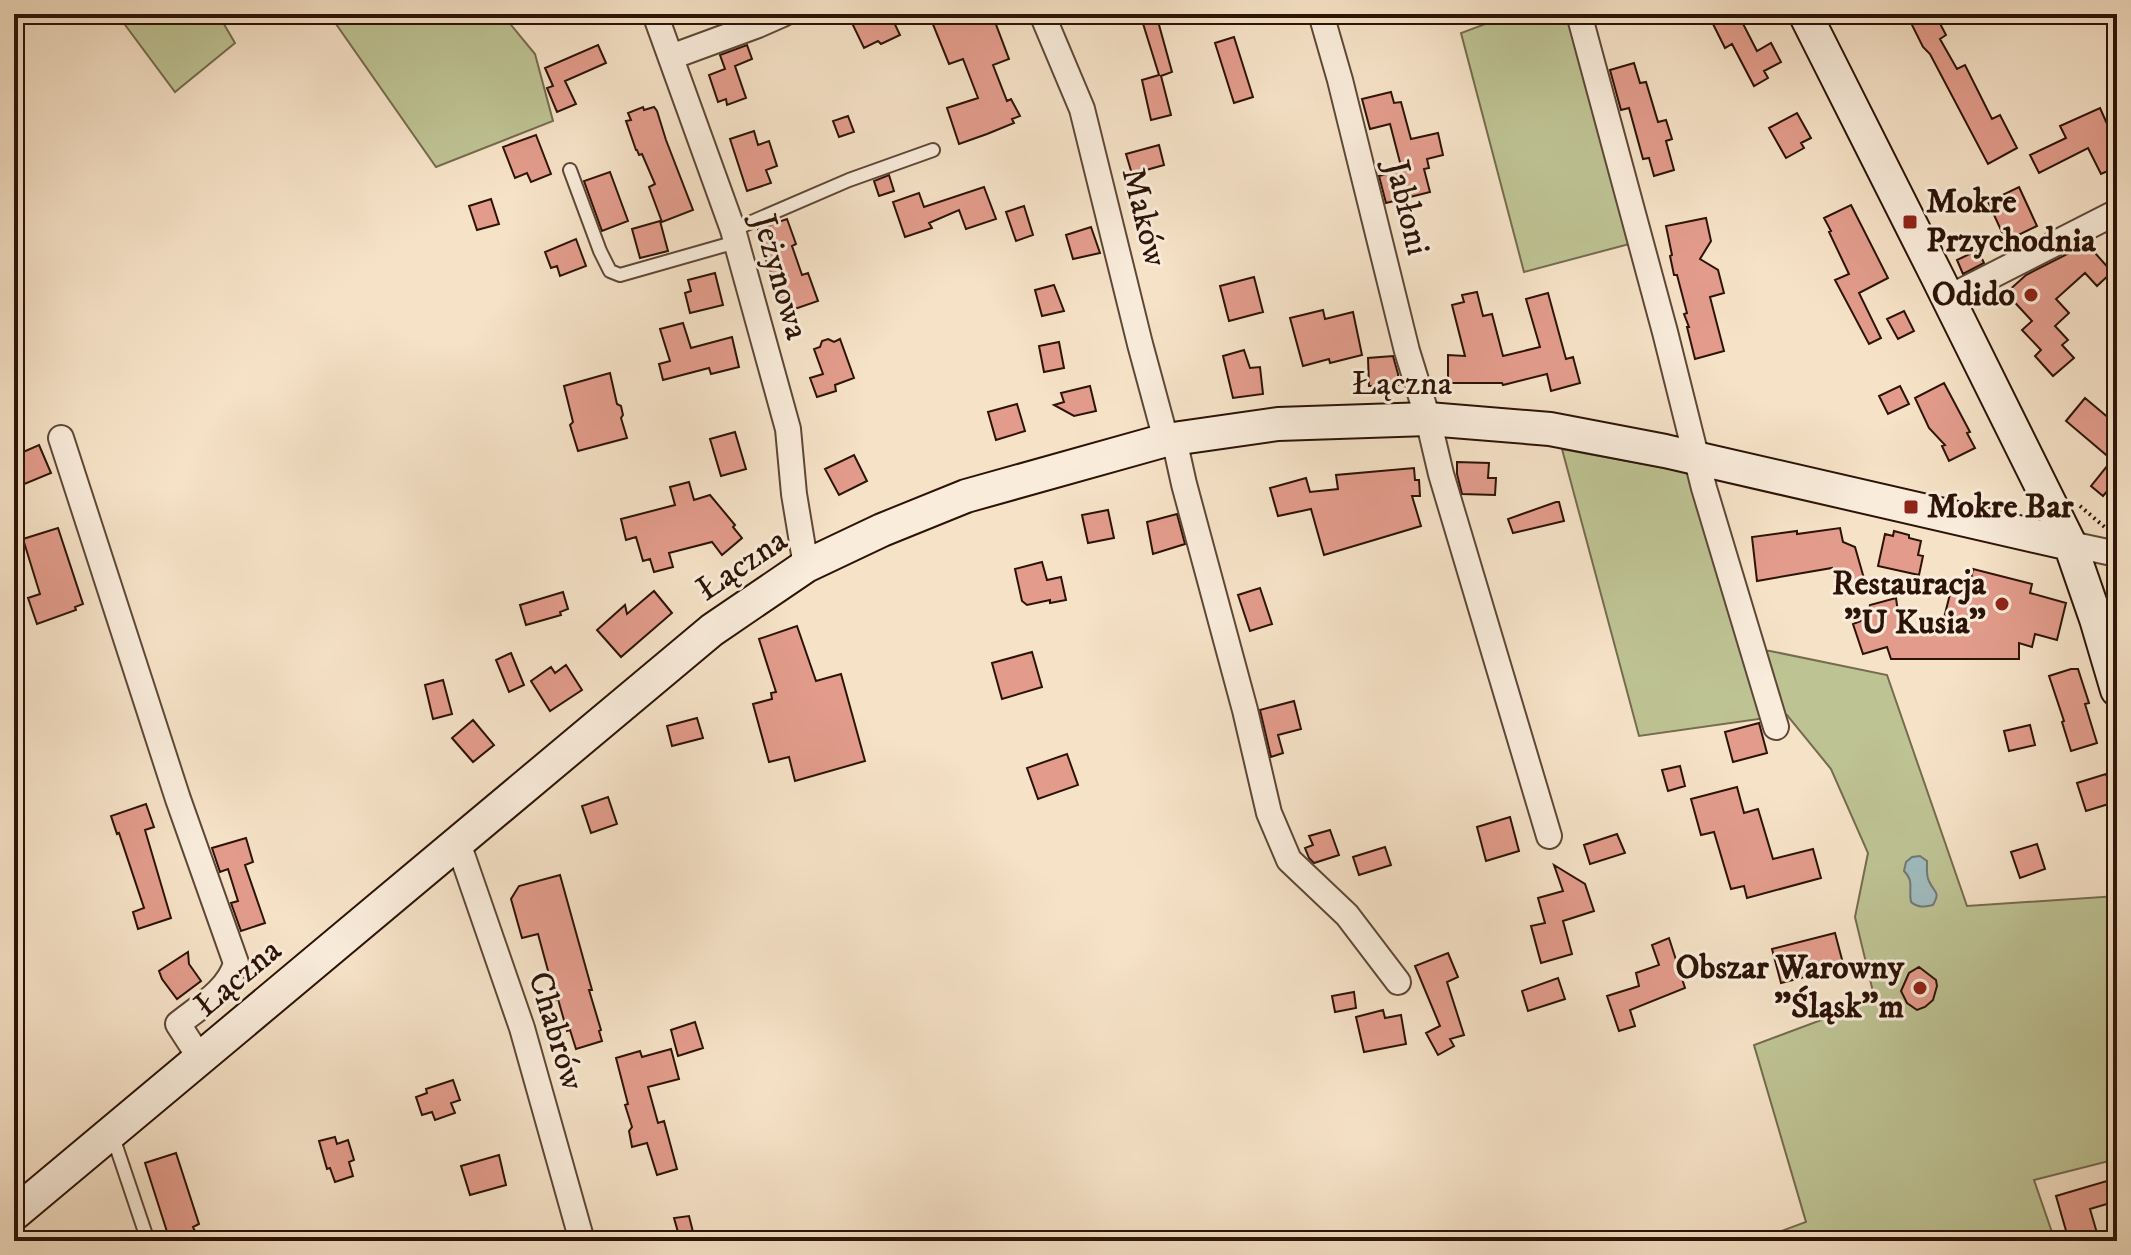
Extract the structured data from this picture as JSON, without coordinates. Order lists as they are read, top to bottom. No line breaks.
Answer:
{"streets":{"street":["Jabłoni","Maków","Jeżynowa","Łączna","Chabrów"]},"crossings":[["Jabłoni","Łączna"],["Maków","Łączna"],["Jeżynowa","Łączna"],["Łączna","Chabrów"]],"places":{"transit":["Mokre Przychodnia","Mokre Bar"],"other":["Odido","Restauracja \"U Kusia\"","Obszar Warowny \"Śląsk\"m"]}}
